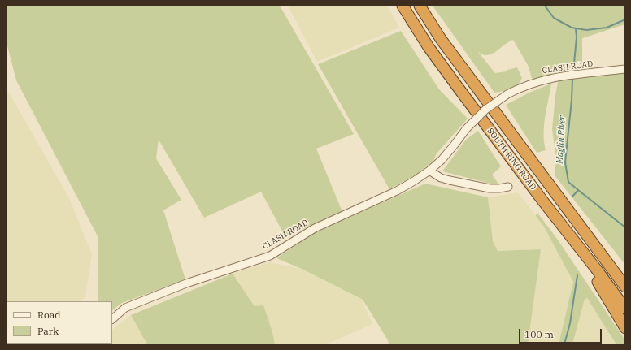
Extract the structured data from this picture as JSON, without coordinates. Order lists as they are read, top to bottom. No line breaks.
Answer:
{"streets":{"highway":["SOUTH RING ROAD"],"street":["CLASH ROAD"]},"water":["Maglin River"],"legend":["Road","Park"],"scale_bar":"100 m"}
